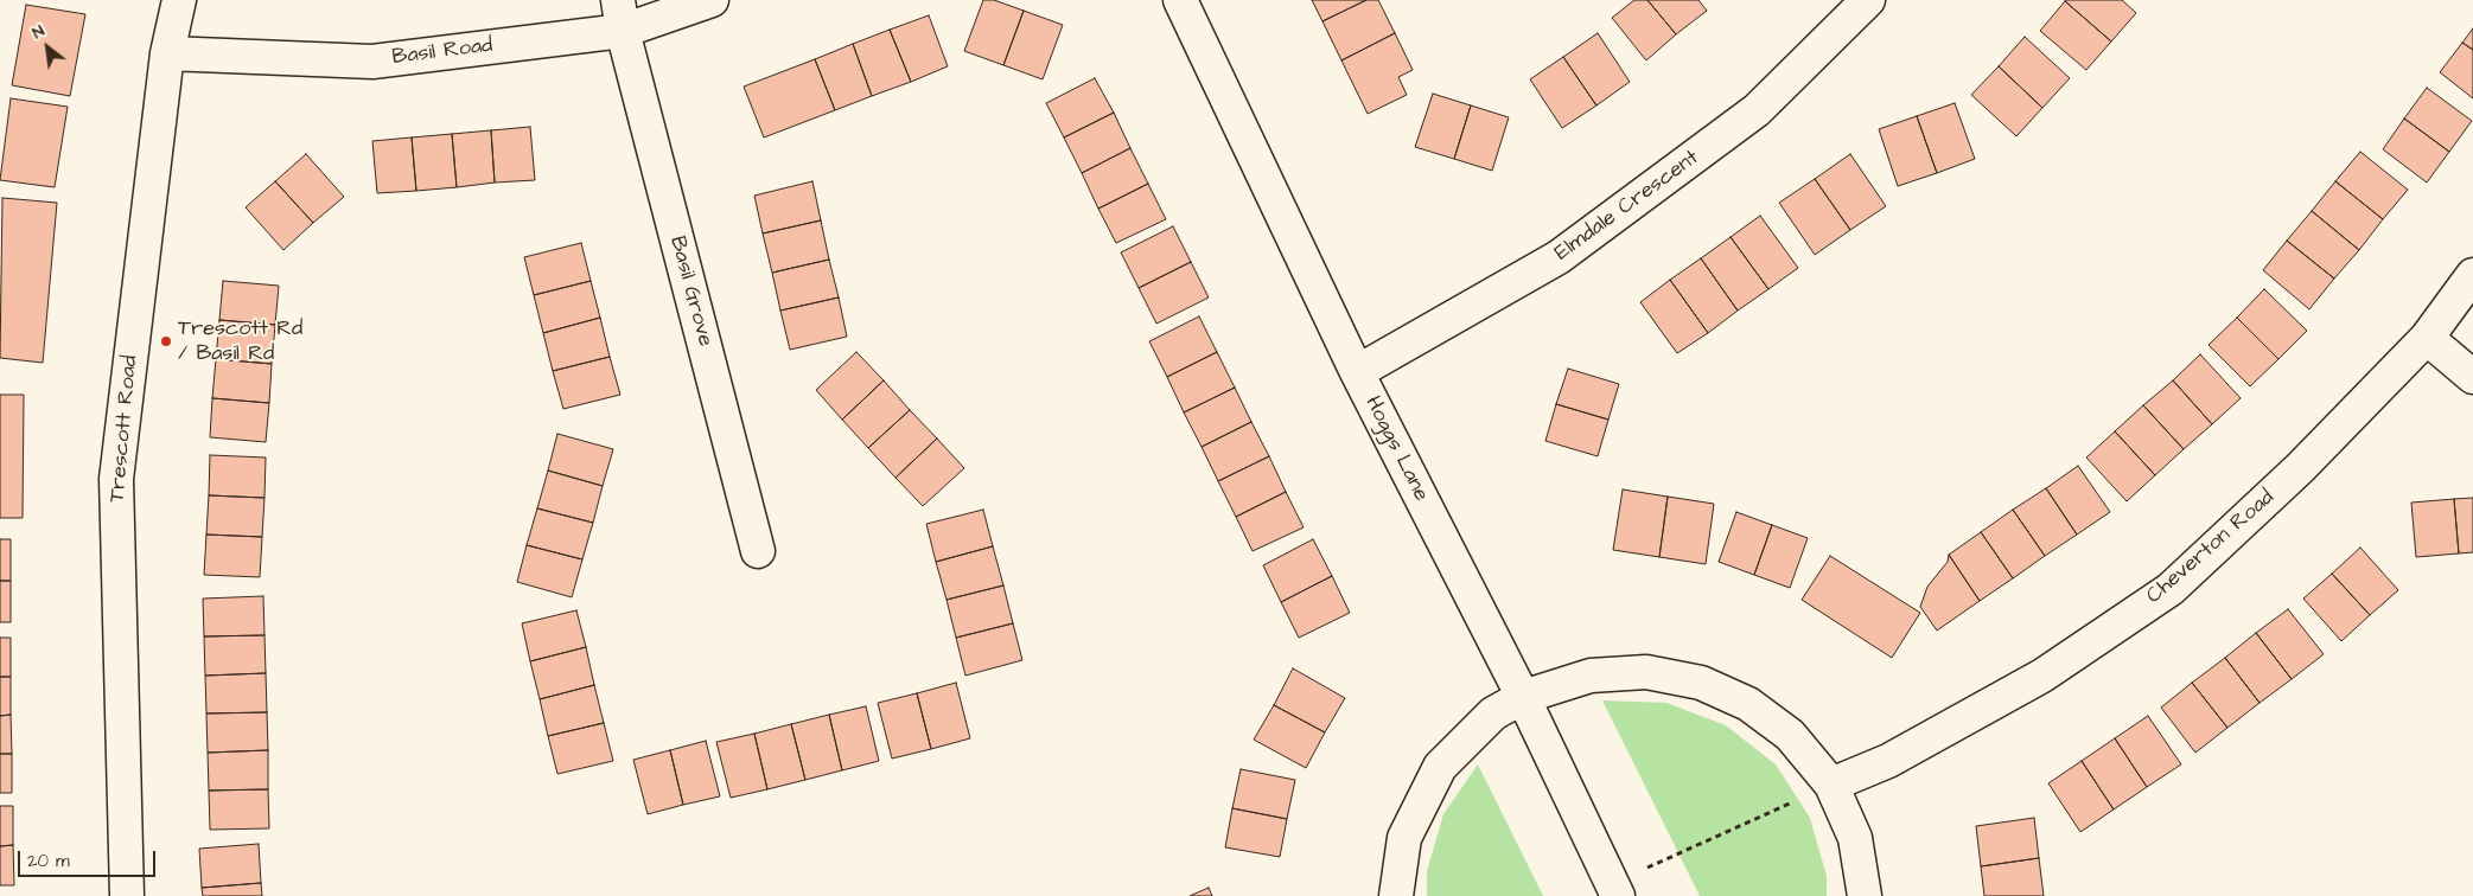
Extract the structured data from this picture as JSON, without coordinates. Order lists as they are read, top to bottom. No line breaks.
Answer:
{"streets":{"street":["Basil Road","Elmdale Crescent","Basil Grove","Trescott Road","Hoggs Lane","Cheverton Road"]},"crossings":[["Basil Road","Basil Grove"],["Basil Road","Trescott Road"],["Elmdale Crescent","Hoggs Lane"]],"places":["Trescott Rd / Basil Rd"],"scale_bar":"20 m","north":"top left"}
